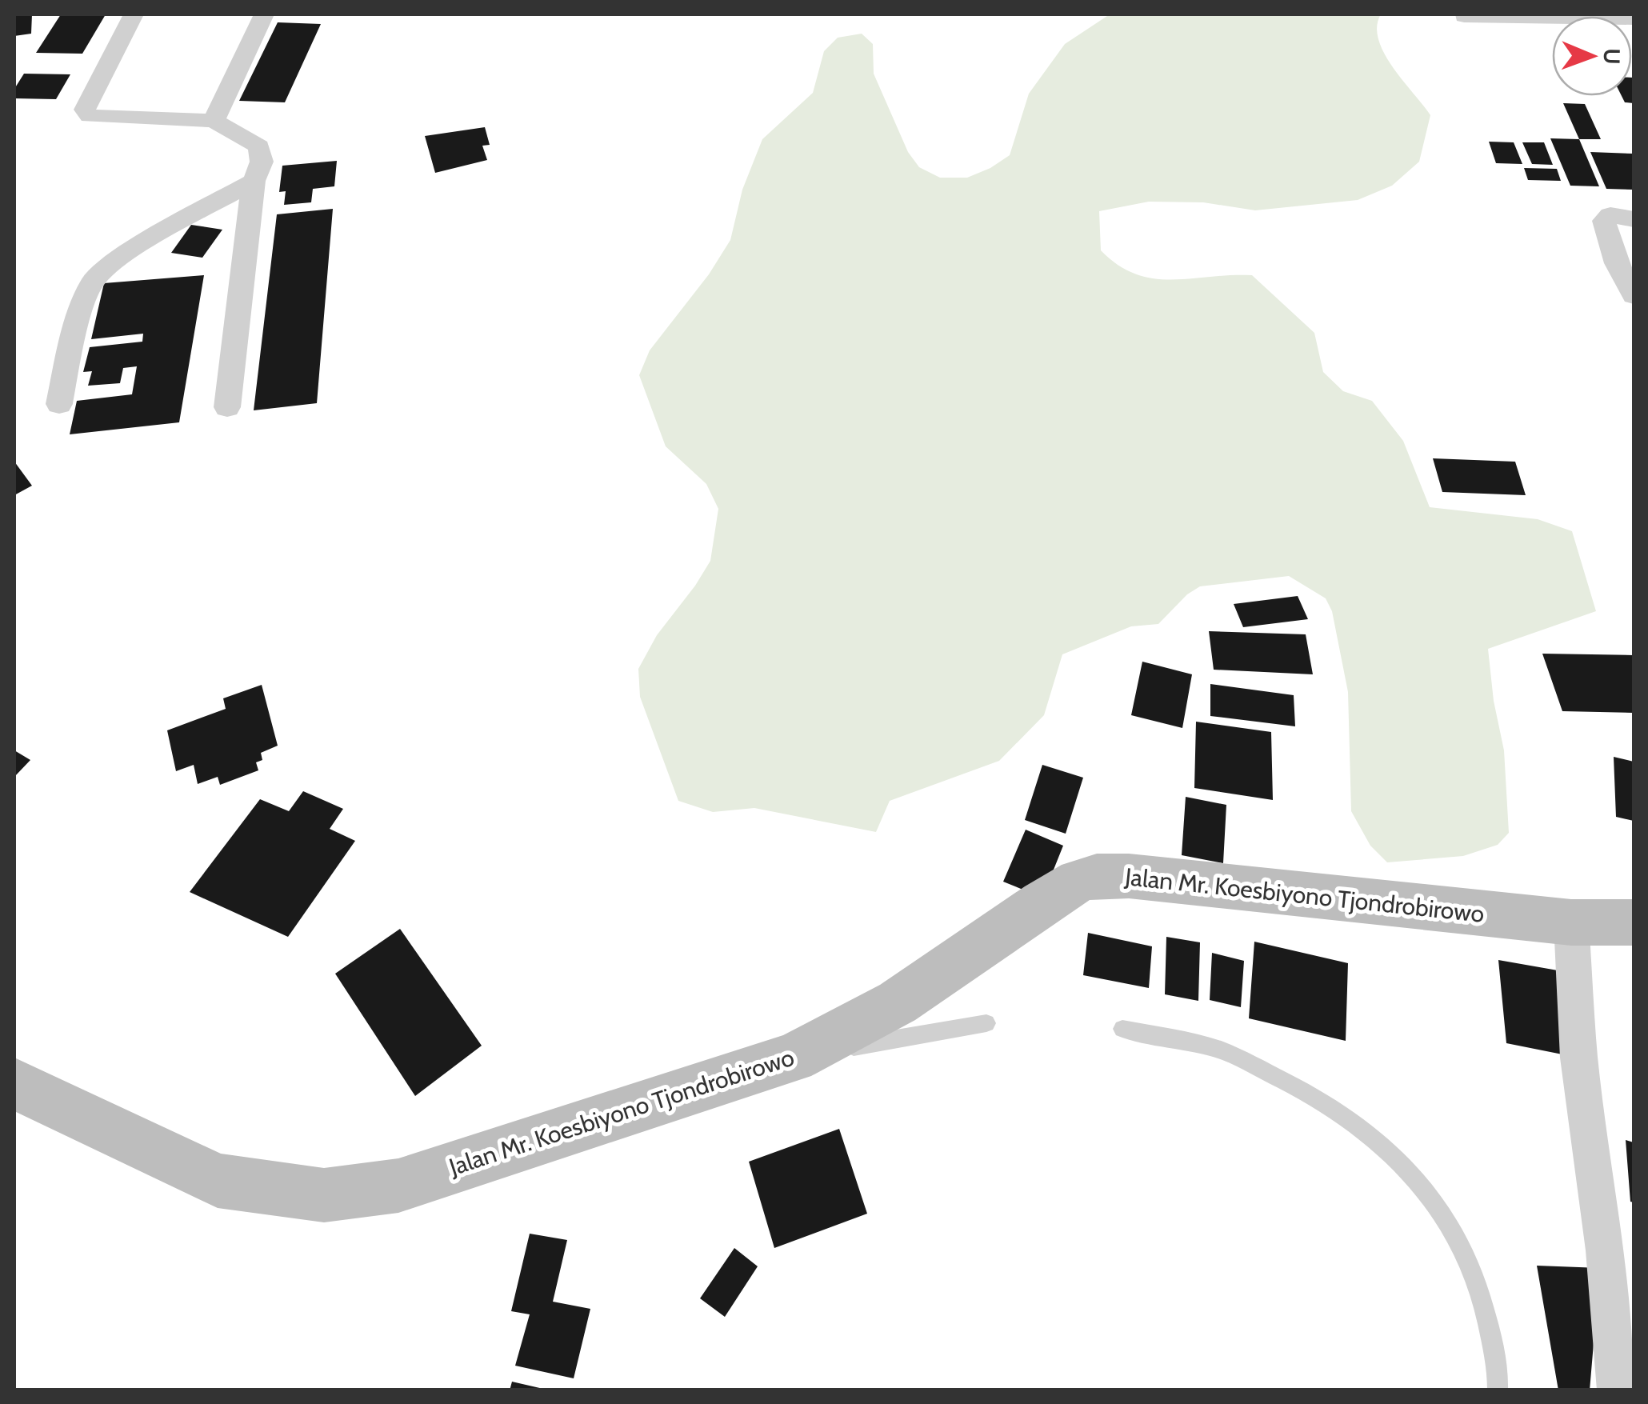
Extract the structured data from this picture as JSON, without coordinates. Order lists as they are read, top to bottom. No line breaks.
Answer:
{"streets":{"main road":["Jalan Mr. Koesbiyono Tjondrobirowo"]},"north":"right"}
